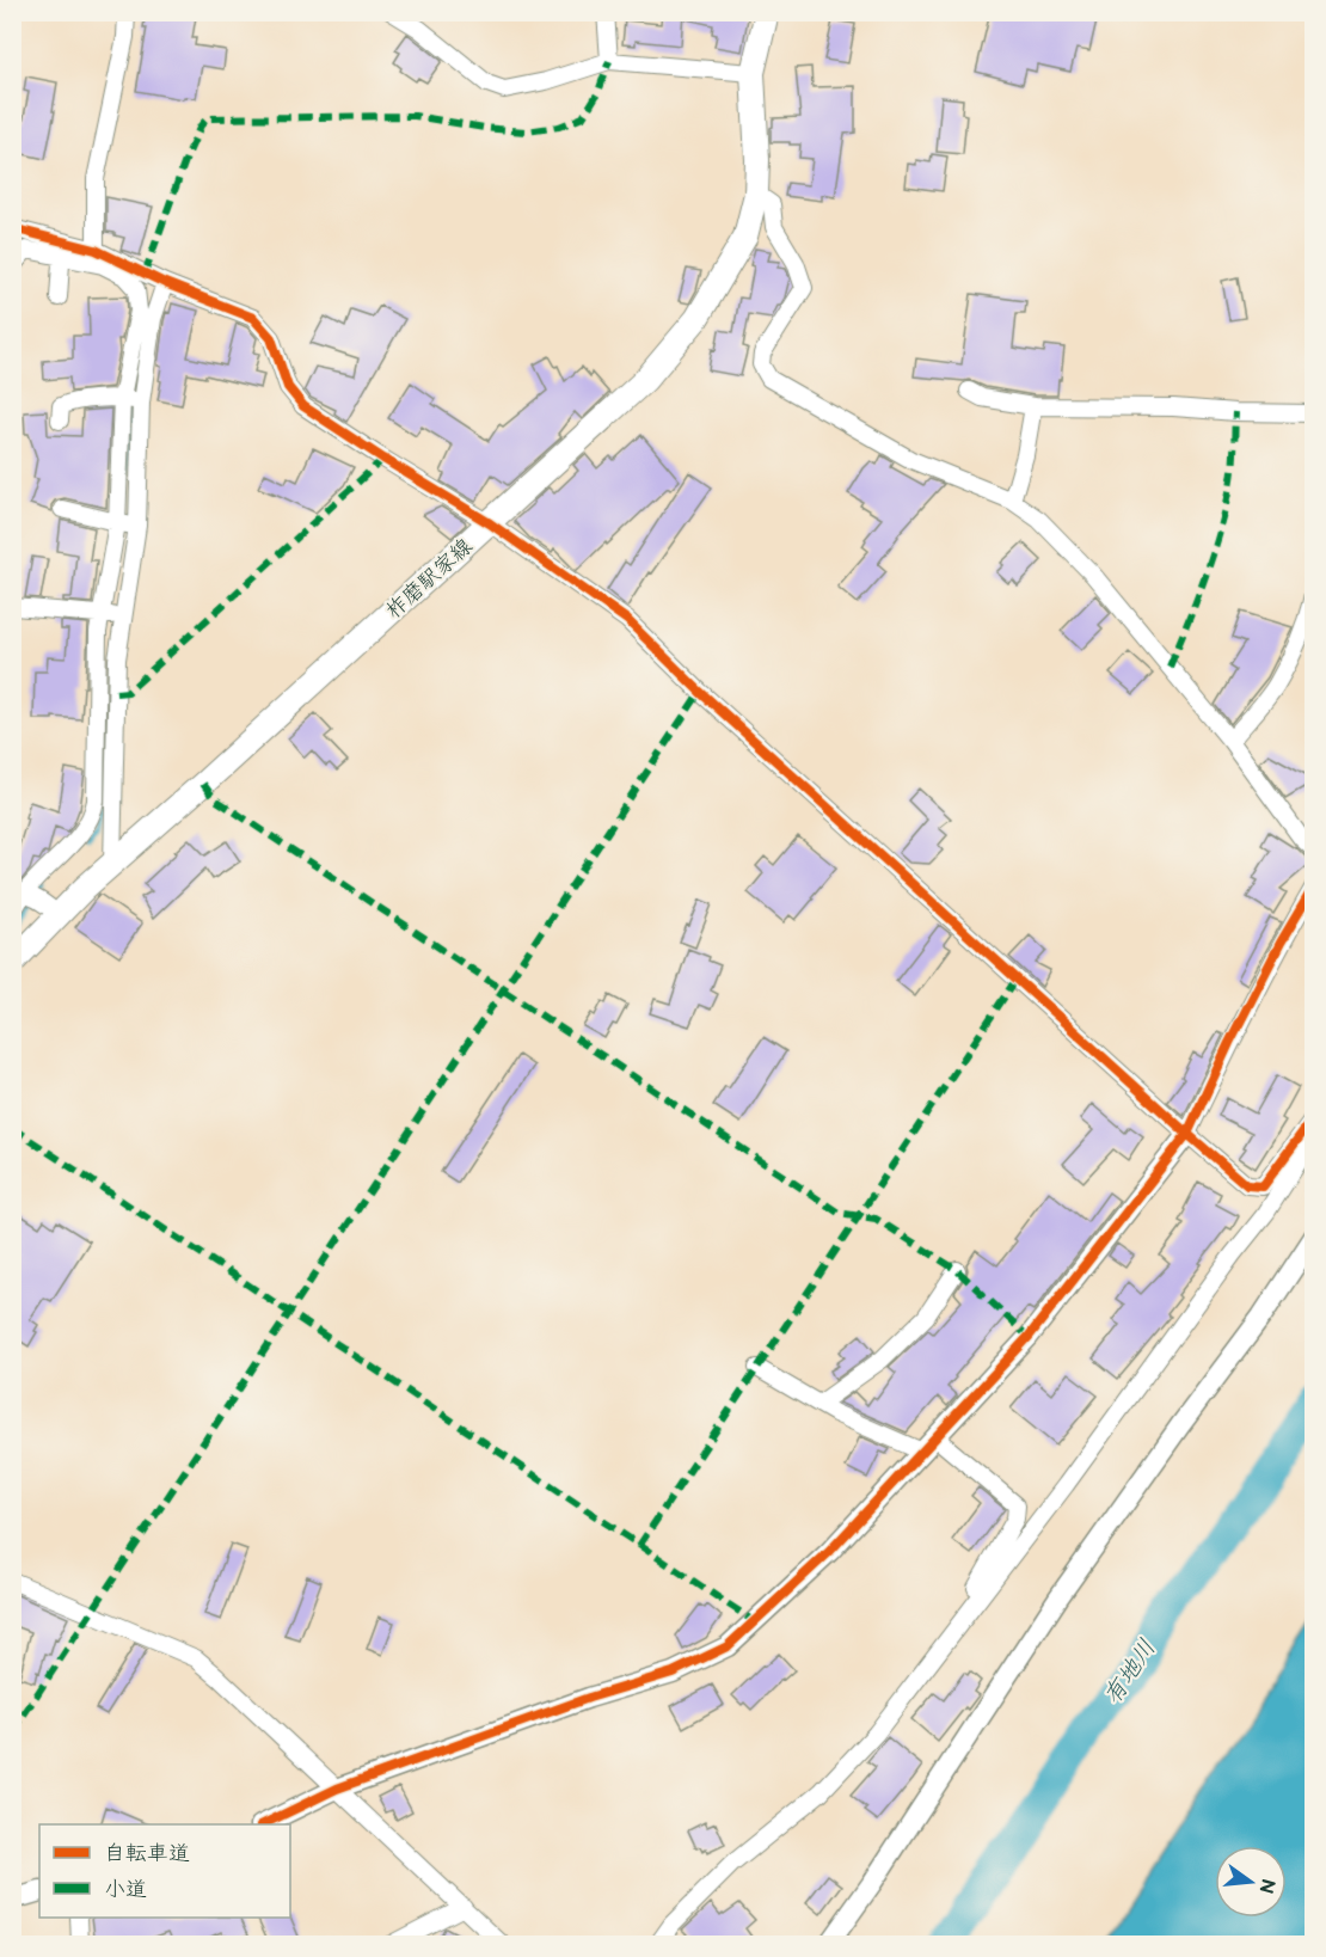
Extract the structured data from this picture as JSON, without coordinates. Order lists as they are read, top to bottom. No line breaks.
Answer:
{"streets":{"main road":["柞磨駅家線"]},"water":["有地川"],"legend":["自転車道","小道"],"north":"right"}
